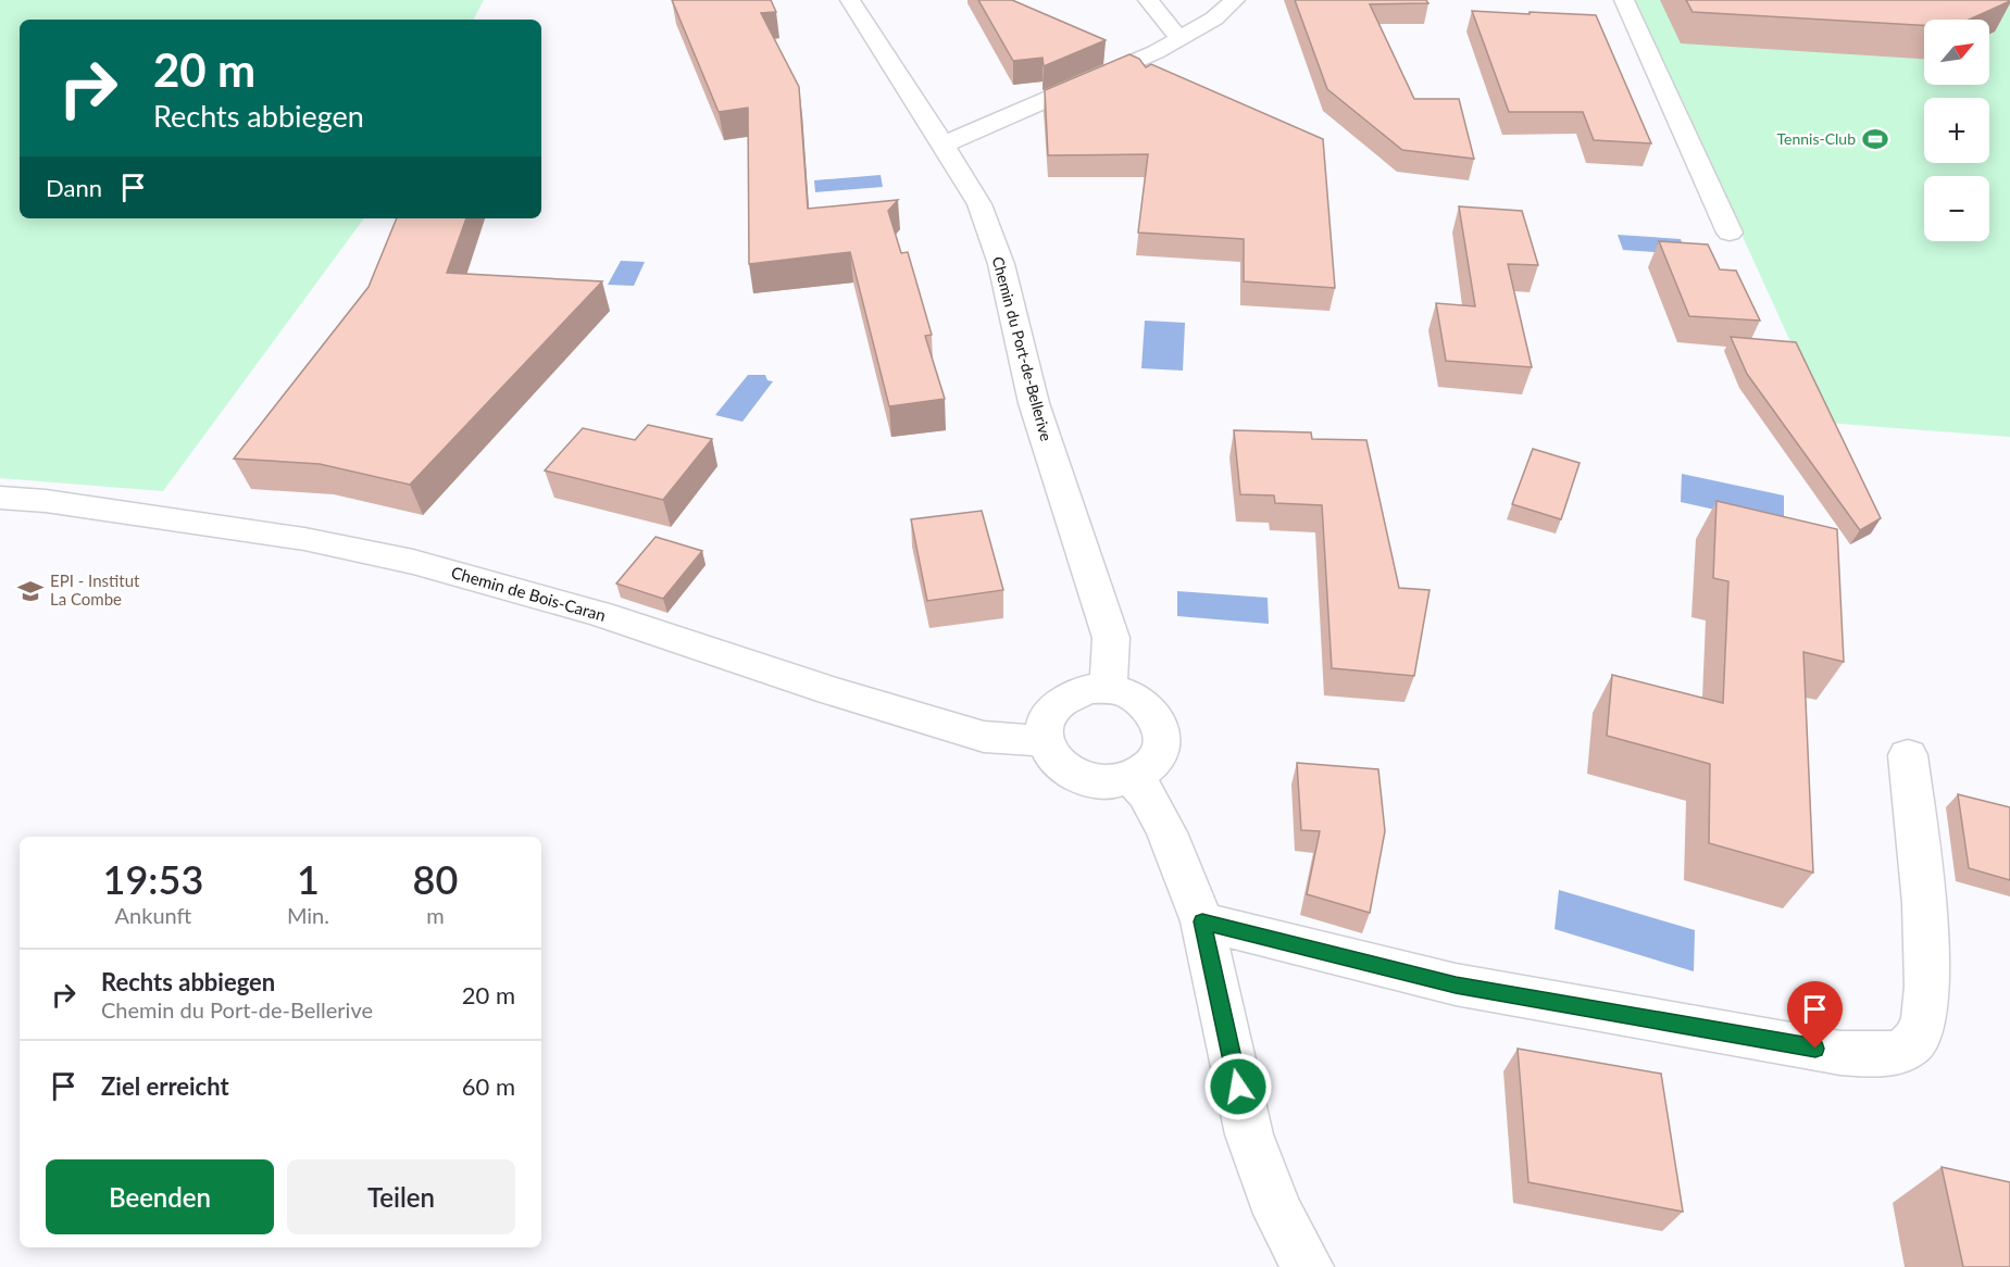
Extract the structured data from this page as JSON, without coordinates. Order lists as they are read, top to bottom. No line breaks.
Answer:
{"streets":{"street":["Chemin du Port-de-Bellerive","Chemin de Bois-Caran"]},"crossings":[["Chemin du Port-de-Bellerive","Chemin de Bois-Caran"]],"places":{"sports":["Tennis-Club"],"school or university":["EPI - Institut La Combe"]},"north":"top right","page":{"map_buttons":["+","−"],"turn":["20 m","Rechts abbiegen"],"then":"Dann","eta":["19:53","Ankunft","1","Min.","80","m"],"list":[{"name":"Rechts abbiegen","note":"Chemin du Port-de-Bellerive","value":"20 m"},{"name":"Ziel erreicht","value":"60 m"}],"buttons":["Beenden","Teilen"]}}
